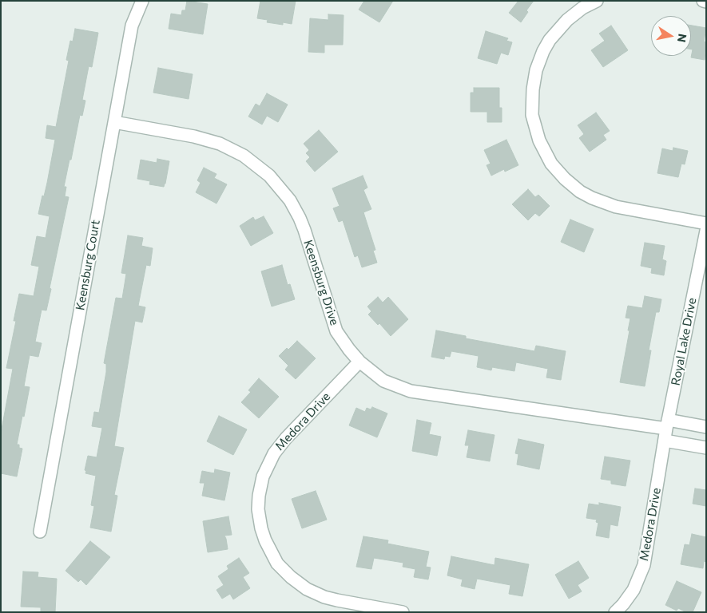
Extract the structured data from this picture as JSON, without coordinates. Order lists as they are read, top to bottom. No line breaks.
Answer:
{"streets":{"street":["Keensburg Court","Keensburg Drive","Royal Lake Drive","Medora Drive"]},"crossings":[["Keensburg Court","Keensburg Drive"],["Keensburg Drive","Royal Lake Drive"],["Keensburg Drive","Medora Drive"],["Royal Lake Drive","Medora Drive"]],"north":"right"}
